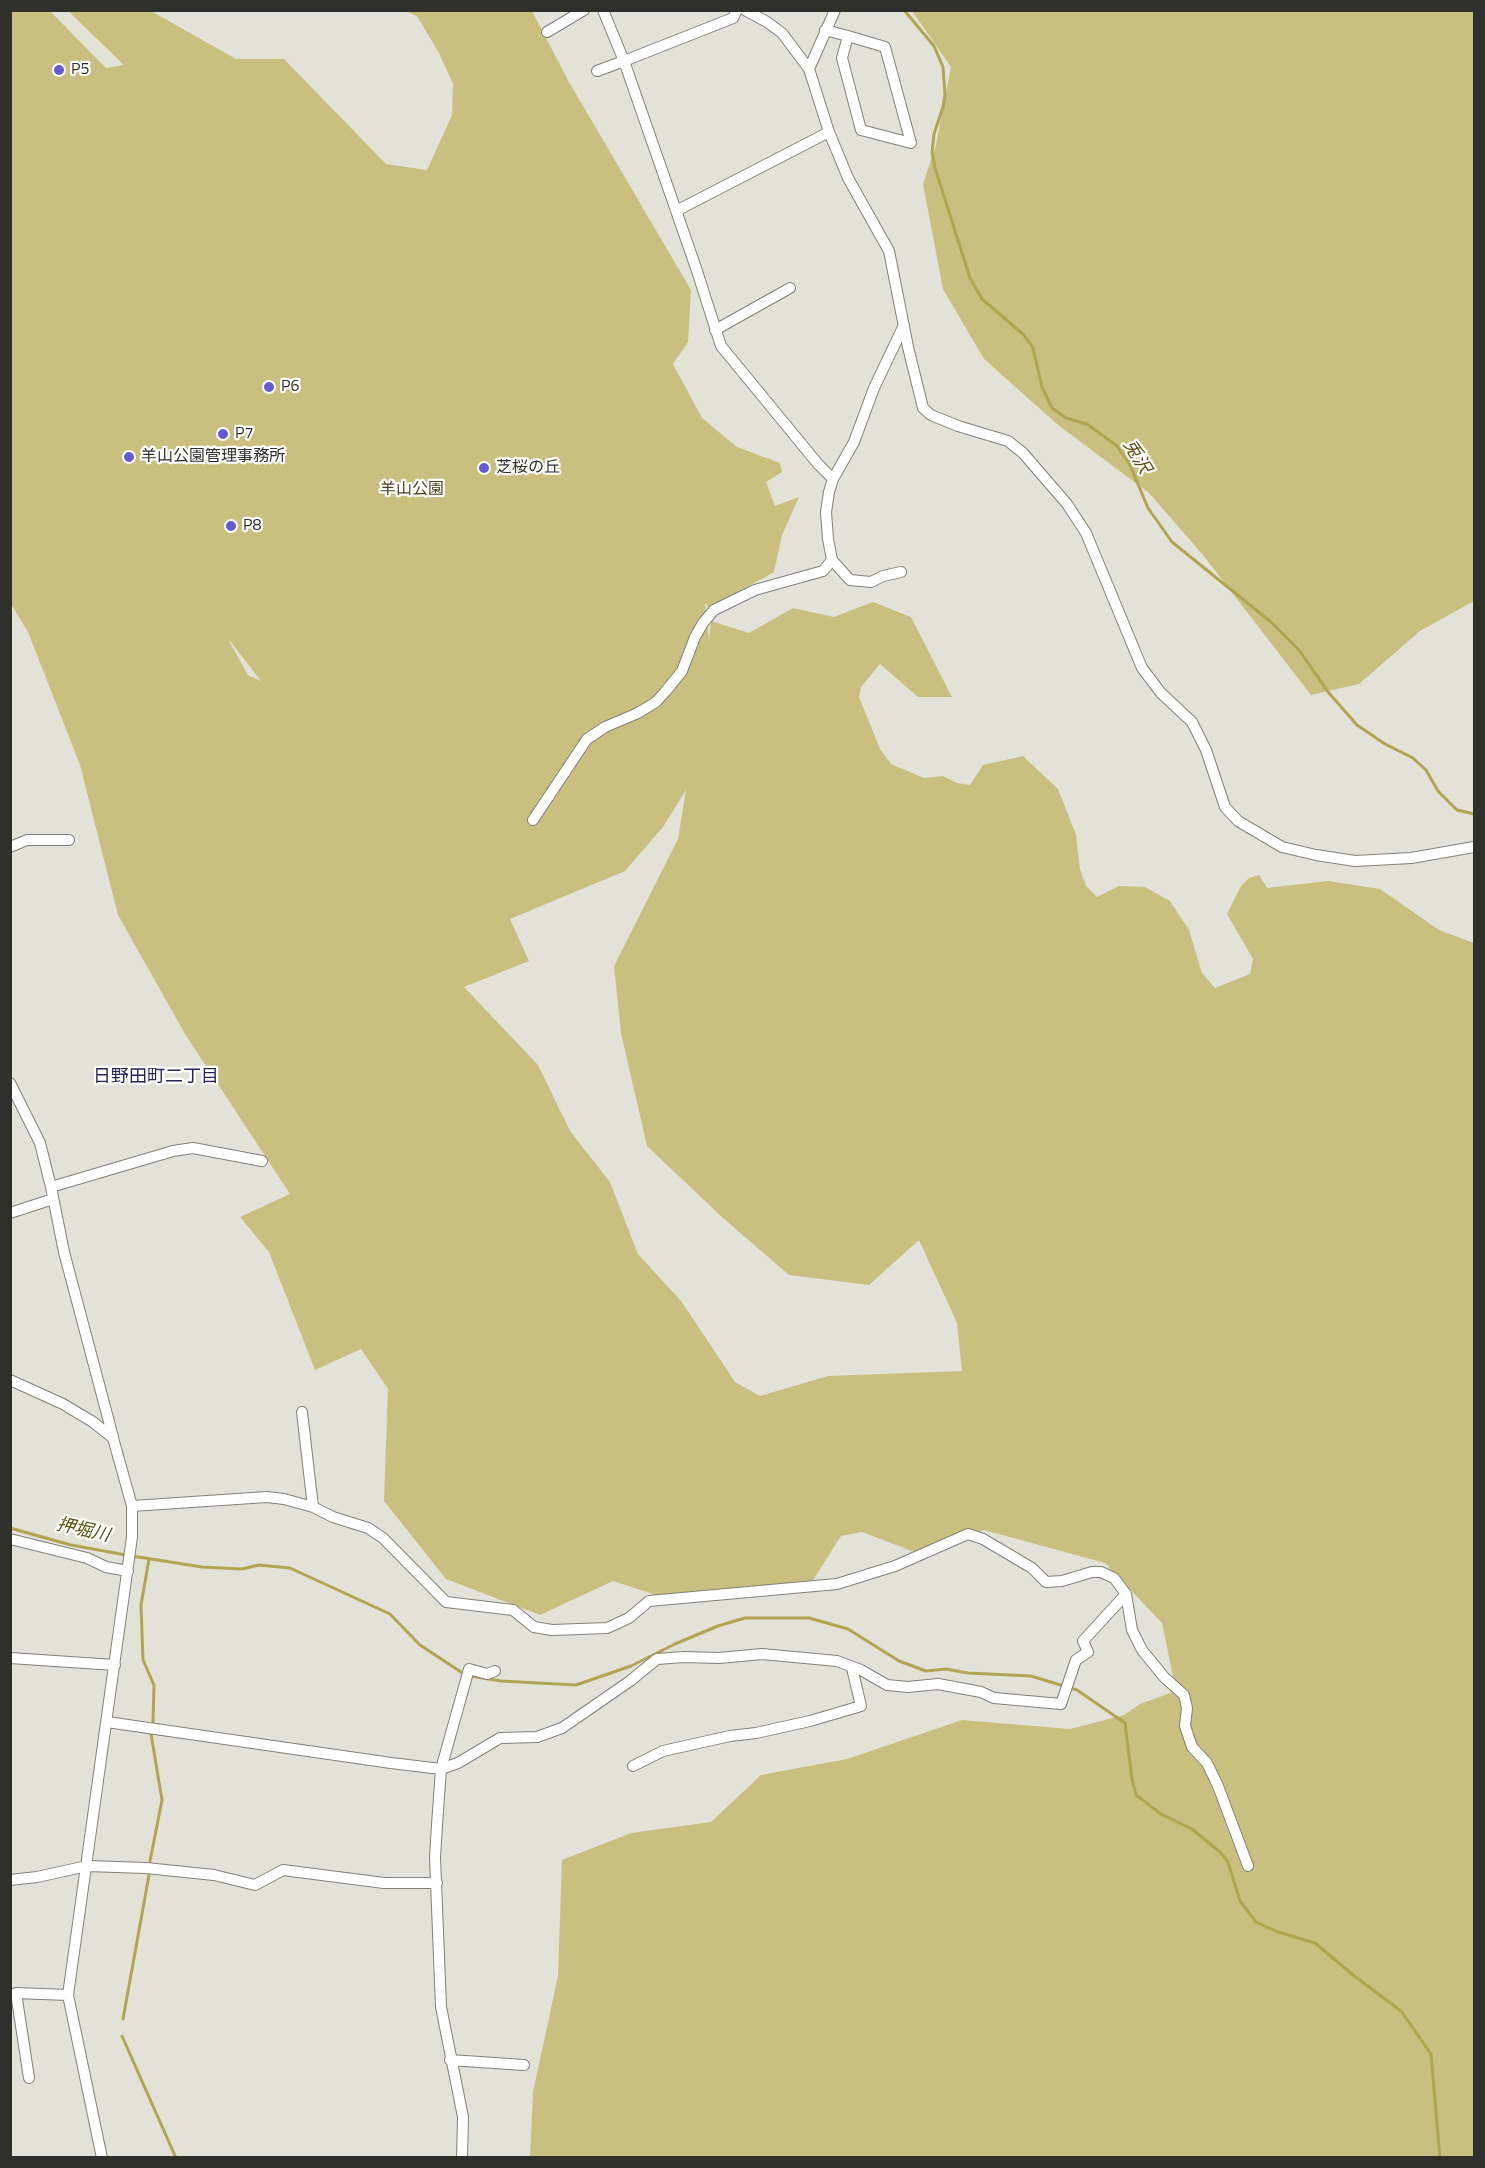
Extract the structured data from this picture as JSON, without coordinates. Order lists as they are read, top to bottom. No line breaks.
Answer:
{"districts":["日野田町二丁目"],"water":["兎沢","押堀川"],"parks":["羊山公園"],"places":["P5","P6","P7","羊山公園管理事務所","芝桜の丘","P8"]}
